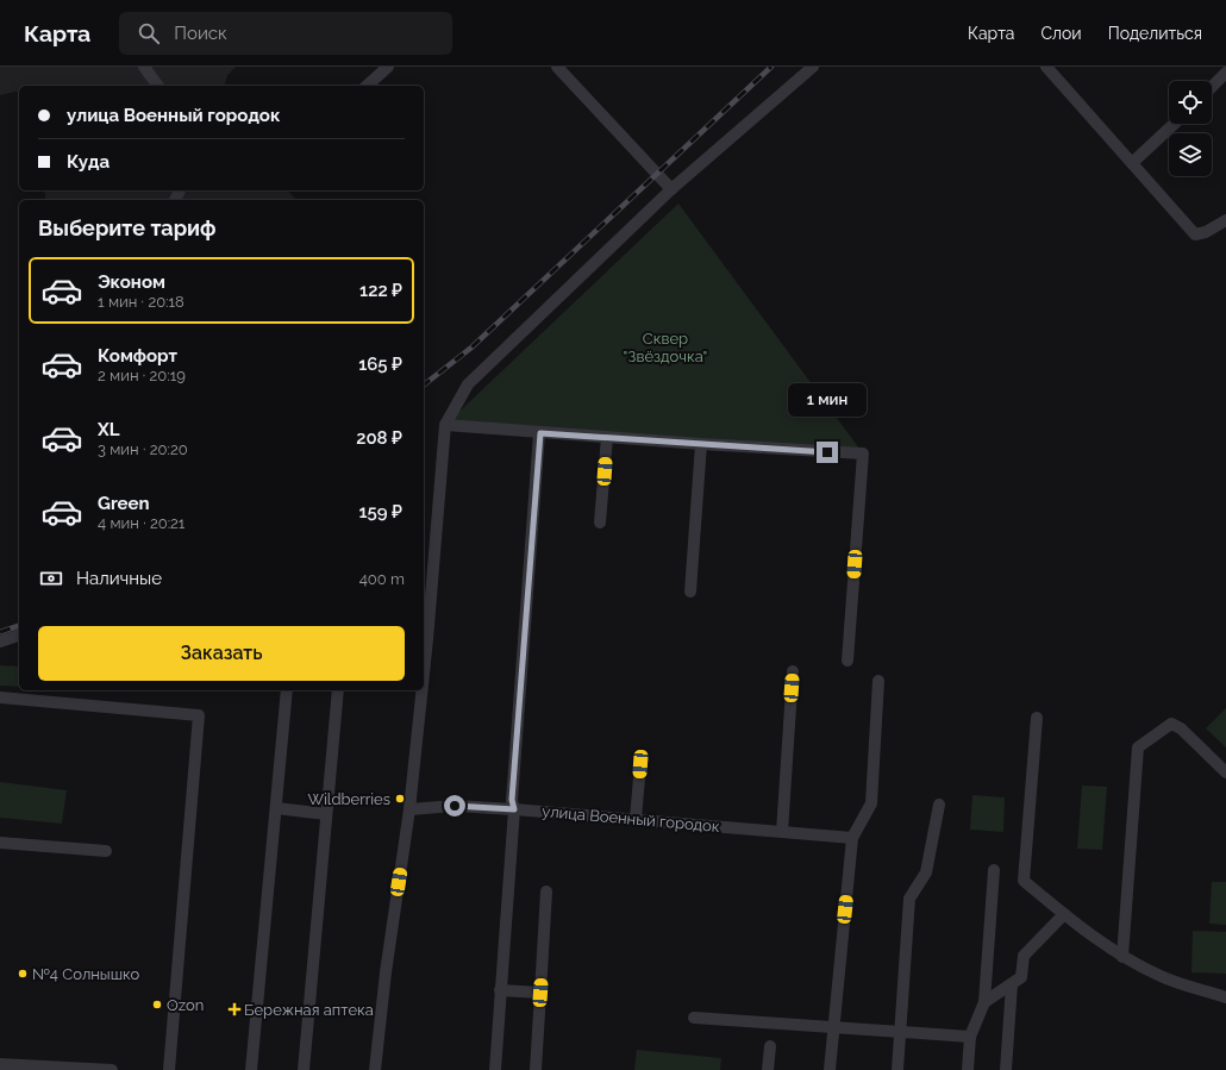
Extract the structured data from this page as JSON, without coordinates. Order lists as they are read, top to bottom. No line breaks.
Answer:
{"streets":{"street":["улица Военный городок"]},"parks":["Сквер \"Звёздочка\""],"places":{"other":["Wildberries","№4 Солнышко","Ozon"],"health":["Бережная аптека"]},"page":{"header":"Карта","search":"Поиск","nav":["Карта","Слои","Поделиться"],"banner":["улица Военный городок","Куда"],"heading":"Выберите тариф","list":[{"name":"Эконом","note":"1 мин · 20:18","value":"122 ₽"},{"name":"Комфорт","note":"2 мин · 20:19","value":"165 ₽"},{"name":"XL","note":"3 мин · 20:20","value":"208 ₽"},{"name":"Green","note":"4 мин · 20:21","value":"159 ₽"}],"bubble":"1 мин","pay":["Наличные","400 m"],"buttons":"Заказать"}}
